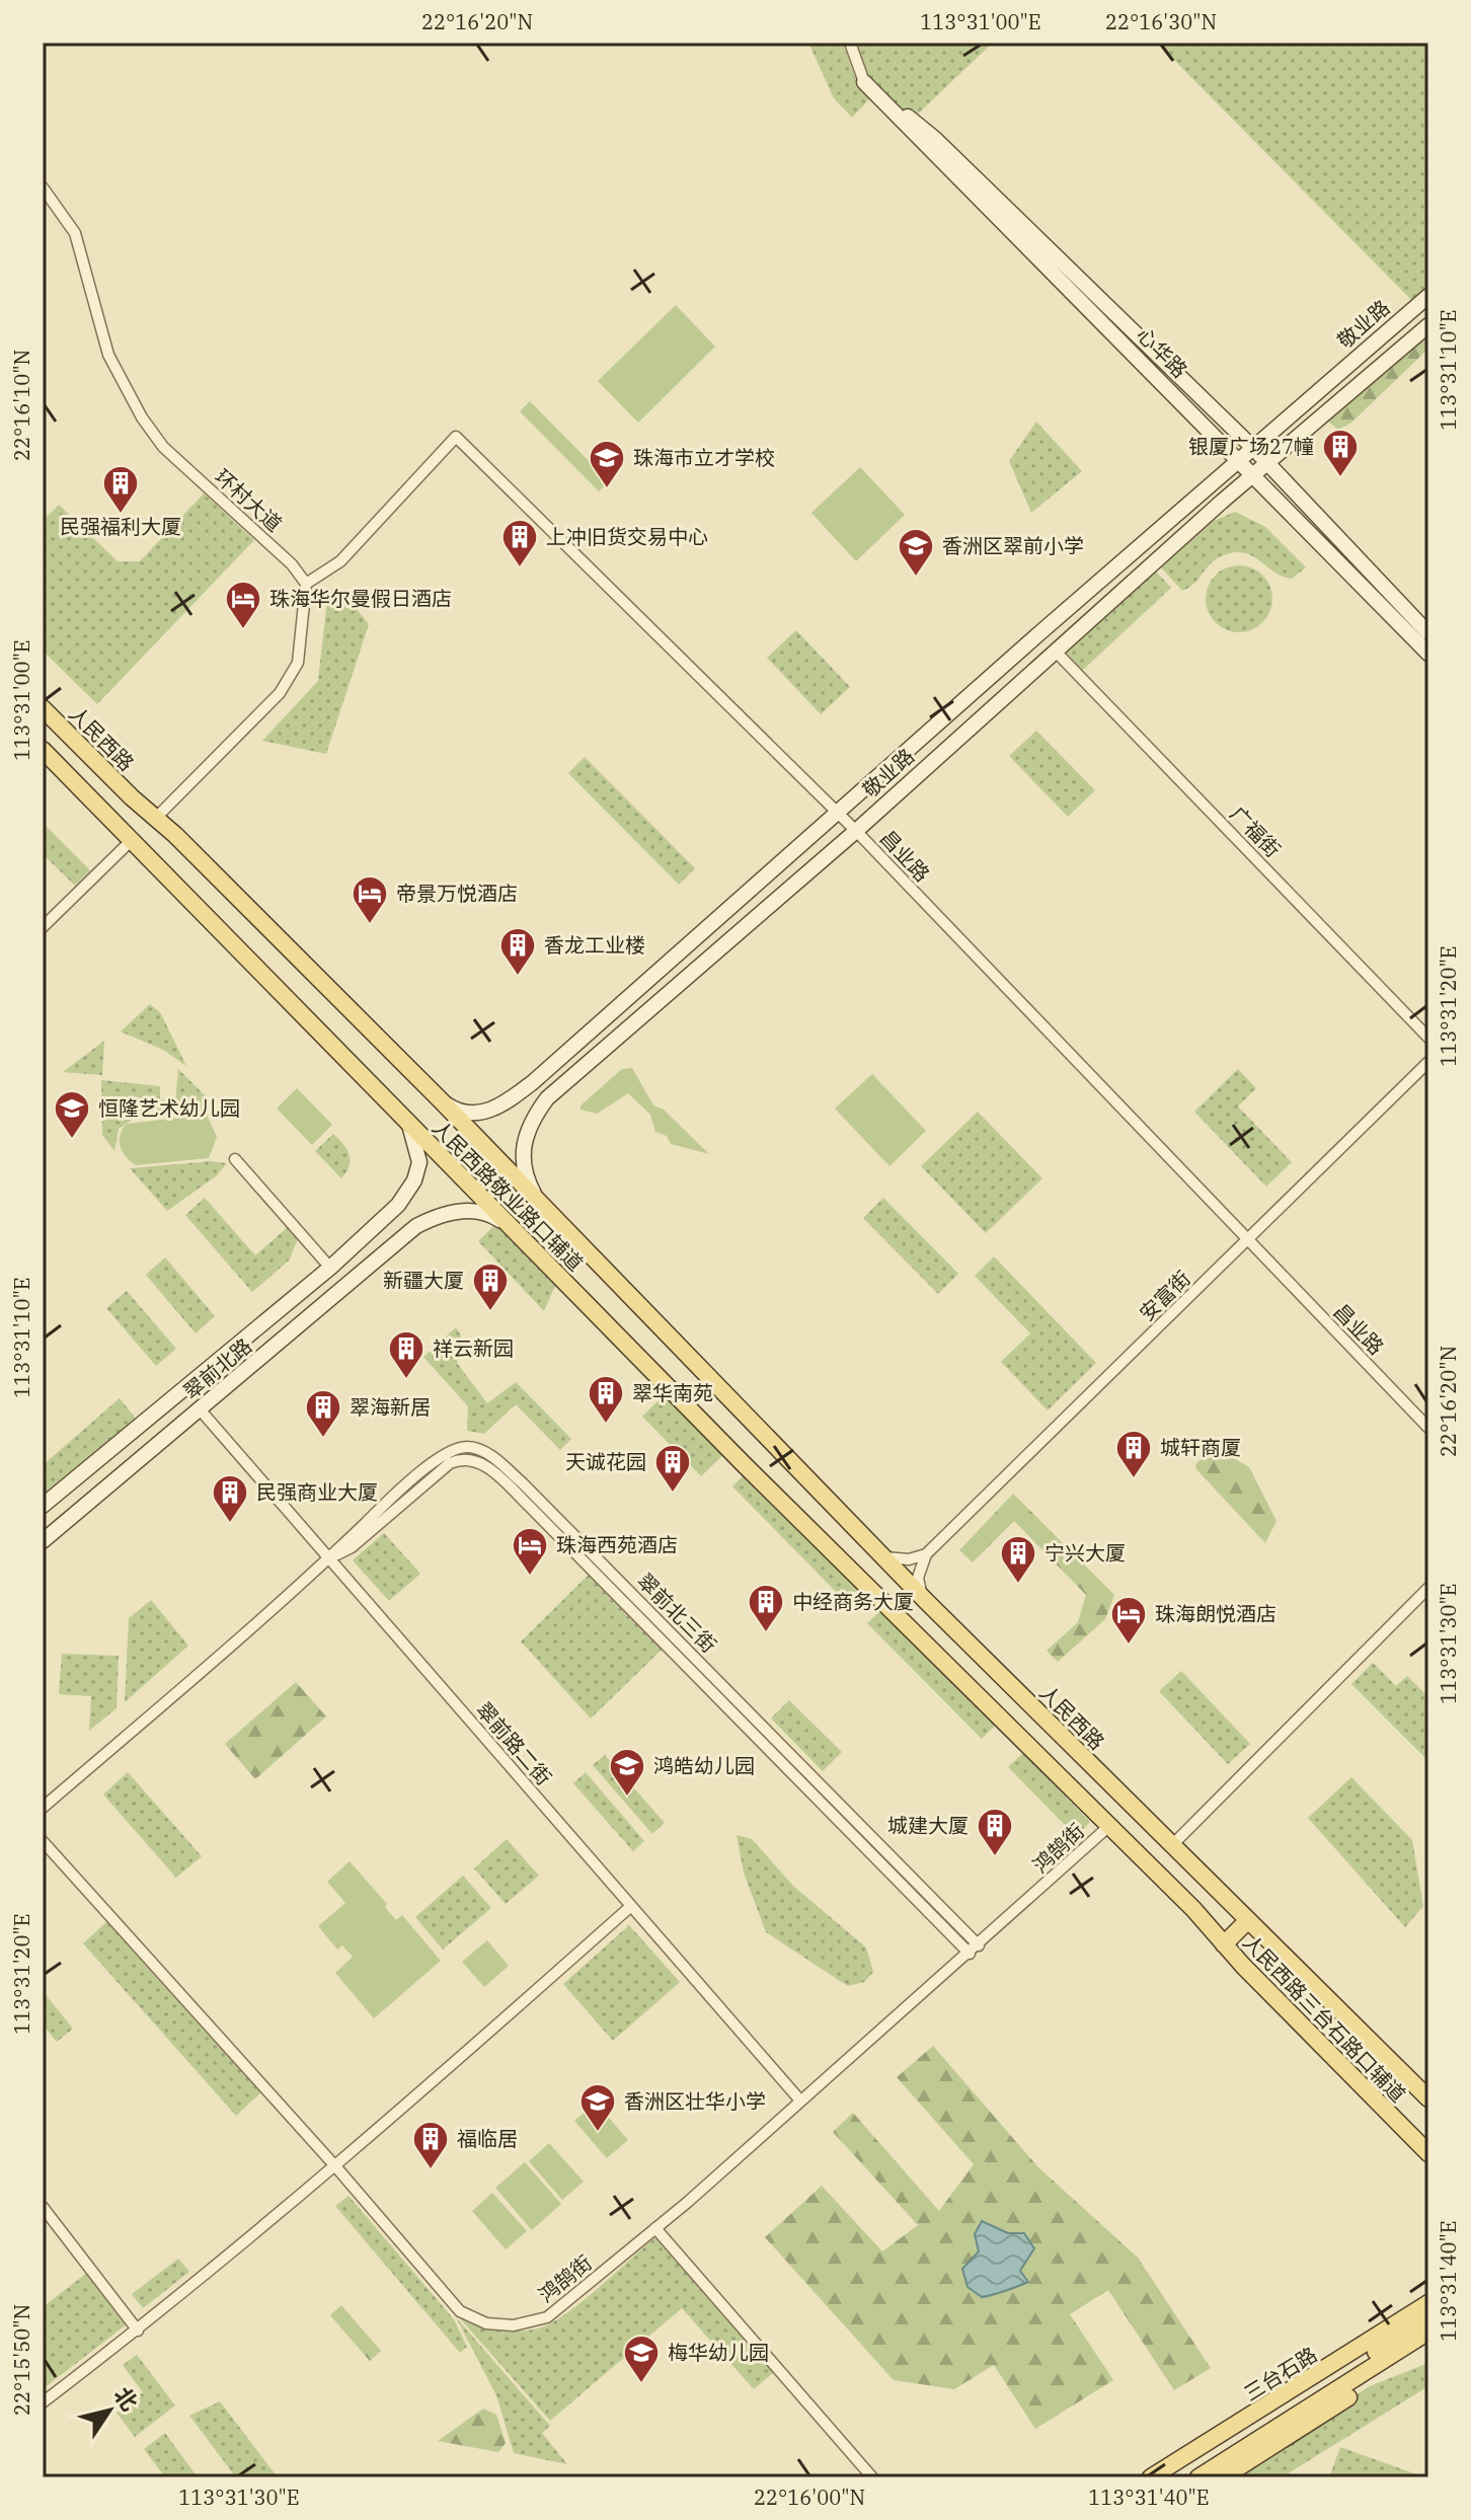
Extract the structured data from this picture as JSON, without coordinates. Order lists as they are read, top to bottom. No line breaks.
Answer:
{"streets":{"main road":["敬业路","心华路","人民西路","人民西路敬业路口辅道","翠前北路","人民西路三台石路口辅道","三台石路"],"street":["环村大道","广福街","昌业路","安富街","翠前北三街","翠前路二街","鸿鹄街"]},"crossings":[["敬业路","心华路"],["敬业路","广福街"],["敬业路","昌业路"],["敬业路","人民西路敬业路口辅道"],["环村大道","昌业路"],["人民西路","人民西路敬业路口辅道"],["人民西路","人民西路三台石路口辅道"],["昌业路","安富街"],["人民西路敬业路口辅道","翠前北路"],["人民西路敬业路口辅道","鸿鹄街"],["人民西路敬业路口辅道","人民西路三台石路口辅道"],["翠前北路","翠前路二街"],["翠前北三街","翠前路二街"],["翠前北三街","鸿鹄街"],["翠前路二街","鸿鹄街"],["鸿鹄街","人民西路三台石路口辅道"]],"places":{"building":["银厦广场27幢","民强福利大厦","上冲旧货交易中心","香龙工业楼","新疆大厦","祥云新园","翠华南苑","翠海新居","城轩商厦","天诚花园","民强商业大厦","宁兴大厦","中经商务大厦","城建大厦","福临居"],"school or university":["珠海市立才学校","香洲区翠前小学","恒隆艺术幼儿园","鸿皓幼儿园","香洲区壮华小学","梅华幼儿园"],"hotel":["珠海华尔曼假日酒店","帝景万悦酒店","珠海西苑酒店","珠海朗悦酒店"]},"north":"top right","coordinates":["22°16'20\"N","113°31'00\"E","22°16'30\"N","113°31'10\"E","22°16'10\"N","113°31'20\"E","113°31'30\"E","113°31'40\"E","22°15'50\"N","22°16'00\"N"]}
